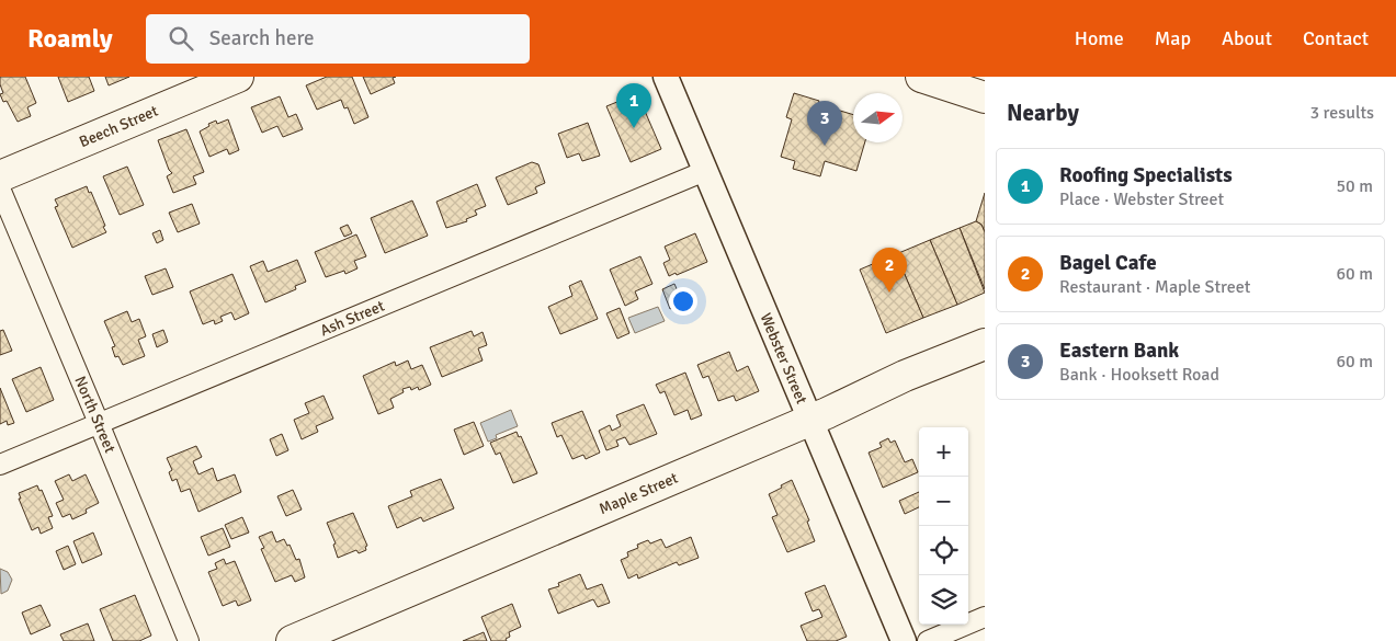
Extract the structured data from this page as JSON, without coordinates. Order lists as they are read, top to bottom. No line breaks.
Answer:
{"streets":{"main road":["Beech Street","Maple Street"],"street":["Ash Street","Webster Street","North Street"]},"crossings":[["Ash Street","Webster Street"],["Ash Street","North Street"],["Webster Street","Maple Street"]],"north":"right","page":{"header":"Roamly","search":"Search here","nav":["Home","Map","About","Contact"],"heading":["Nearby","3 results"],"pins":["1","3","2"],"list":[{"mark":"1","name":"Roofing Specialists","note":"Place · Webster Street","value":"50 m"},{"mark":"2","name":"Bagel Cafe","note":"Restaurant · Maple Street","value":"60 m"},{"mark":"3","name":"Eastern Bank","note":"Bank · Hooksett Road","value":"60 m"}],"map_buttons":["+","−"]}}
